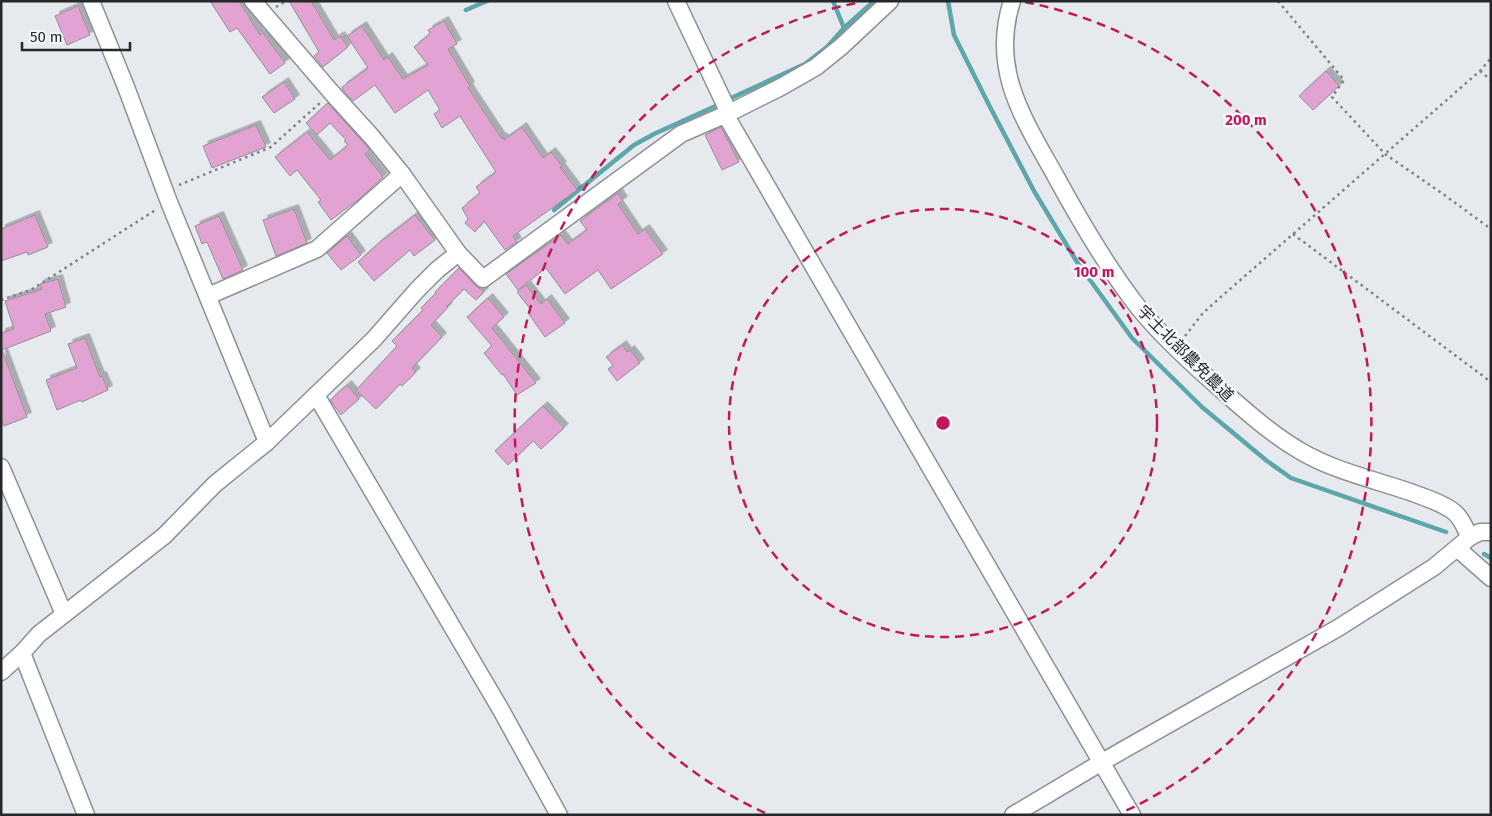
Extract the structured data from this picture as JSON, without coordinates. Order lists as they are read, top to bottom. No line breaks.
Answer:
{"streets":{"street":["宇土北部農免農道"]},"scale_bar":"50 m","rings":["200 m","100 m"]}
